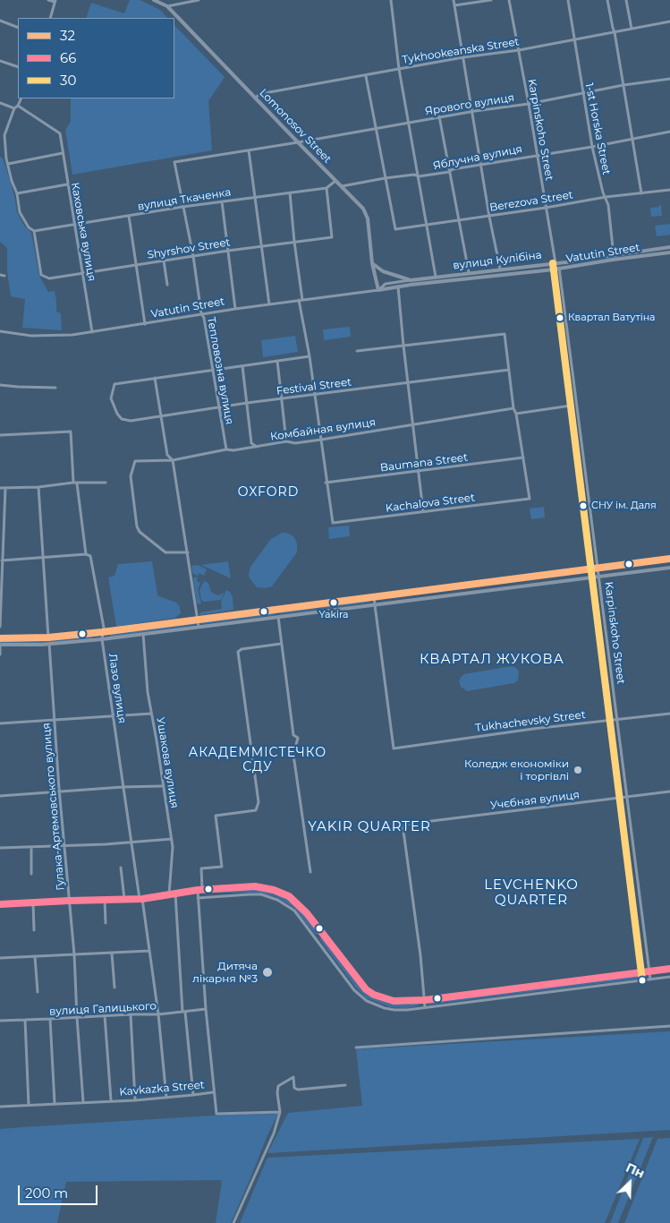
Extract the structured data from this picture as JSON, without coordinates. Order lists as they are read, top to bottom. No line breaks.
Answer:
{"streets":{"main road":["Lomonosov Street","Vatutin Street","вулиця Кулібіна"],"street":["Tykhookeanska Street","Ярового вулиця","1-st Horska Street","Karpinskoho Street","Яблучна вулиця","вулиця Ткаченка","Berezova Street","Каховська вулиця","Shyrshov Street","Тепловозна вулиця","Festival Street","Комбайная вулиця","Baumana Street","Kachalova Street","Лазо вулиця","Tukhachevsky Street","Ушакова вулиця","Учєбная вулиця","Гулака-Артемовського вулиця","вулиця Галицького","Kavkazka Street"]},"crossings":[["Tykhookeanska Street","Lomonosov Street"],["Tykhookeanska Street","1-st Horska Street"],["Tykhookeanska Street","Karpinskoho Street"],["Ярового вулиця","Lomonosov Street"],["Ярового вулиця","1-st Horska Street"],["Ярового вулиця","Karpinskoho Street"],["Ярового вулиця","Тепловозна вулиця"],["Lomonosov Street","Яблучна вулиця"],["Lomonosov Street","Vatutin Street"],["1-st Horska Street","Яблучна вулиця"],["1-st Horska Street","Berezova Street"],["1-st Horska Street","Vatutin Street"],["1-st Horska Street","вулиця Кулібіна"],["Karpinskoho Street","Яблучна вулиця"],["Karpinskoho Street","Berezova Street"],["Karpinskoho Street","Vatutin Street"],["Karpinskoho Street","вулиця Кулібіна"],["Karpinskoho Street","Tukhachevsky Street"],["Karpinskoho Street","Учєбная вулиця"],["Яблучна вулиця","Berezova Street"],["вулиця Ткаченка","Каховська вулиця"],["вулиця Ткаченка","Shyrshov Street"],["вулиця Ткаченка","Тепловозна вулиця"],["Каховська вулиця","Shyrshov Street"],["Каховська вулиця","Vatutin Street"],["Shyrshov Street","Тепловозна вулиця"],["Vatutin Street","вулиця Кулібіна"],["Vatutin Street","Тепловозна вулиця"],["Тепловозна вулиця","Festival Street"],["Тепловозна вулиця","Комбайная вулиця"],["Baumana Street","Kachalova Street"],["Лазо вулиця","вулиця Галицького"],["Лазо вулиця","Kavkazka Street"],["Гулака-Артемовського вулиця","вулиця Галицького"],["Гулака-Артемовського вулиця","Kavkazka Street"]],"districts":["OXFORD","КВАРТАЛ ЖУКОВА","АКАДЕММІСТЕЧКО СДУ","YAKIR QUARTER","LEVCHENKO QUARTER"],"places":["Квартал Ватутіна","СНУ ім. Даля","Yakira","Коледж економіки і торгівлі","Дитяча лікарня №3"],"lines":["transit line 30","transit line 32","transit line 66"],"legend":["32","66","30"],"scale_bar":"200 m","north":"top right"}
